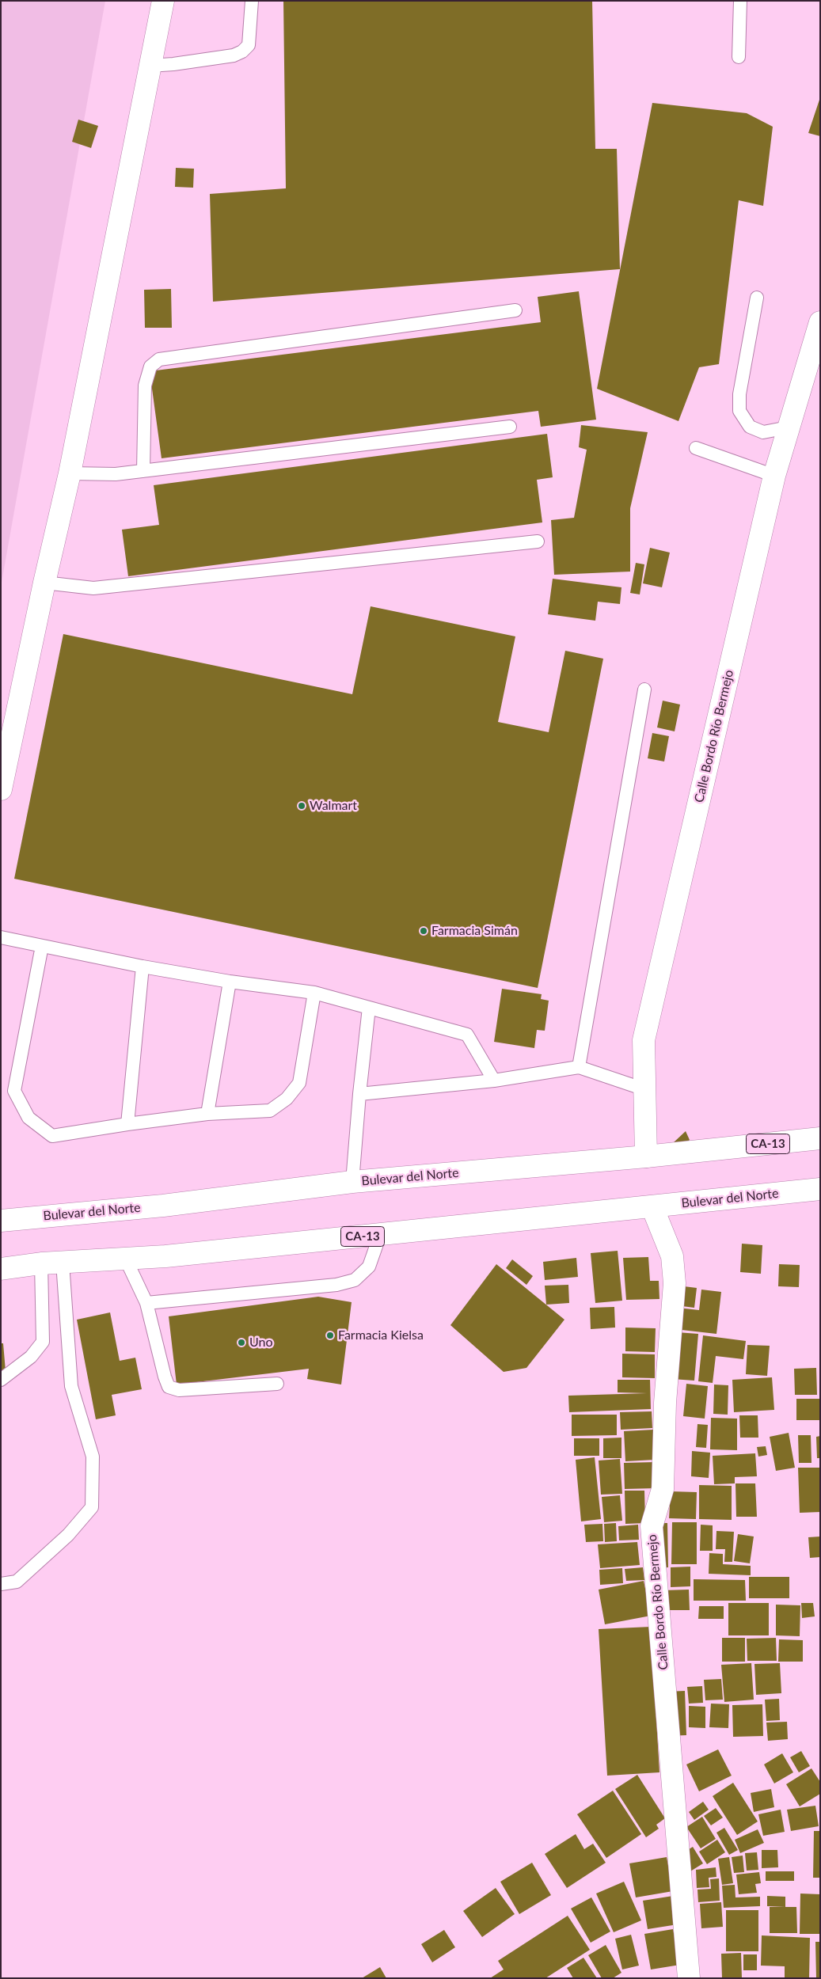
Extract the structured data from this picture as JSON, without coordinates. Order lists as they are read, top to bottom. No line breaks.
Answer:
{"streets":{"main road":["Calle Bordo Río Bermejo","CA-13","Bulevar del Norte"]},"crossings":[["Calle Bordo Río Bermejo","Bulevar del Norte"]],"places":["Walmart","Farmacia Simán","Farmacia Kielsa","Uno"]}
